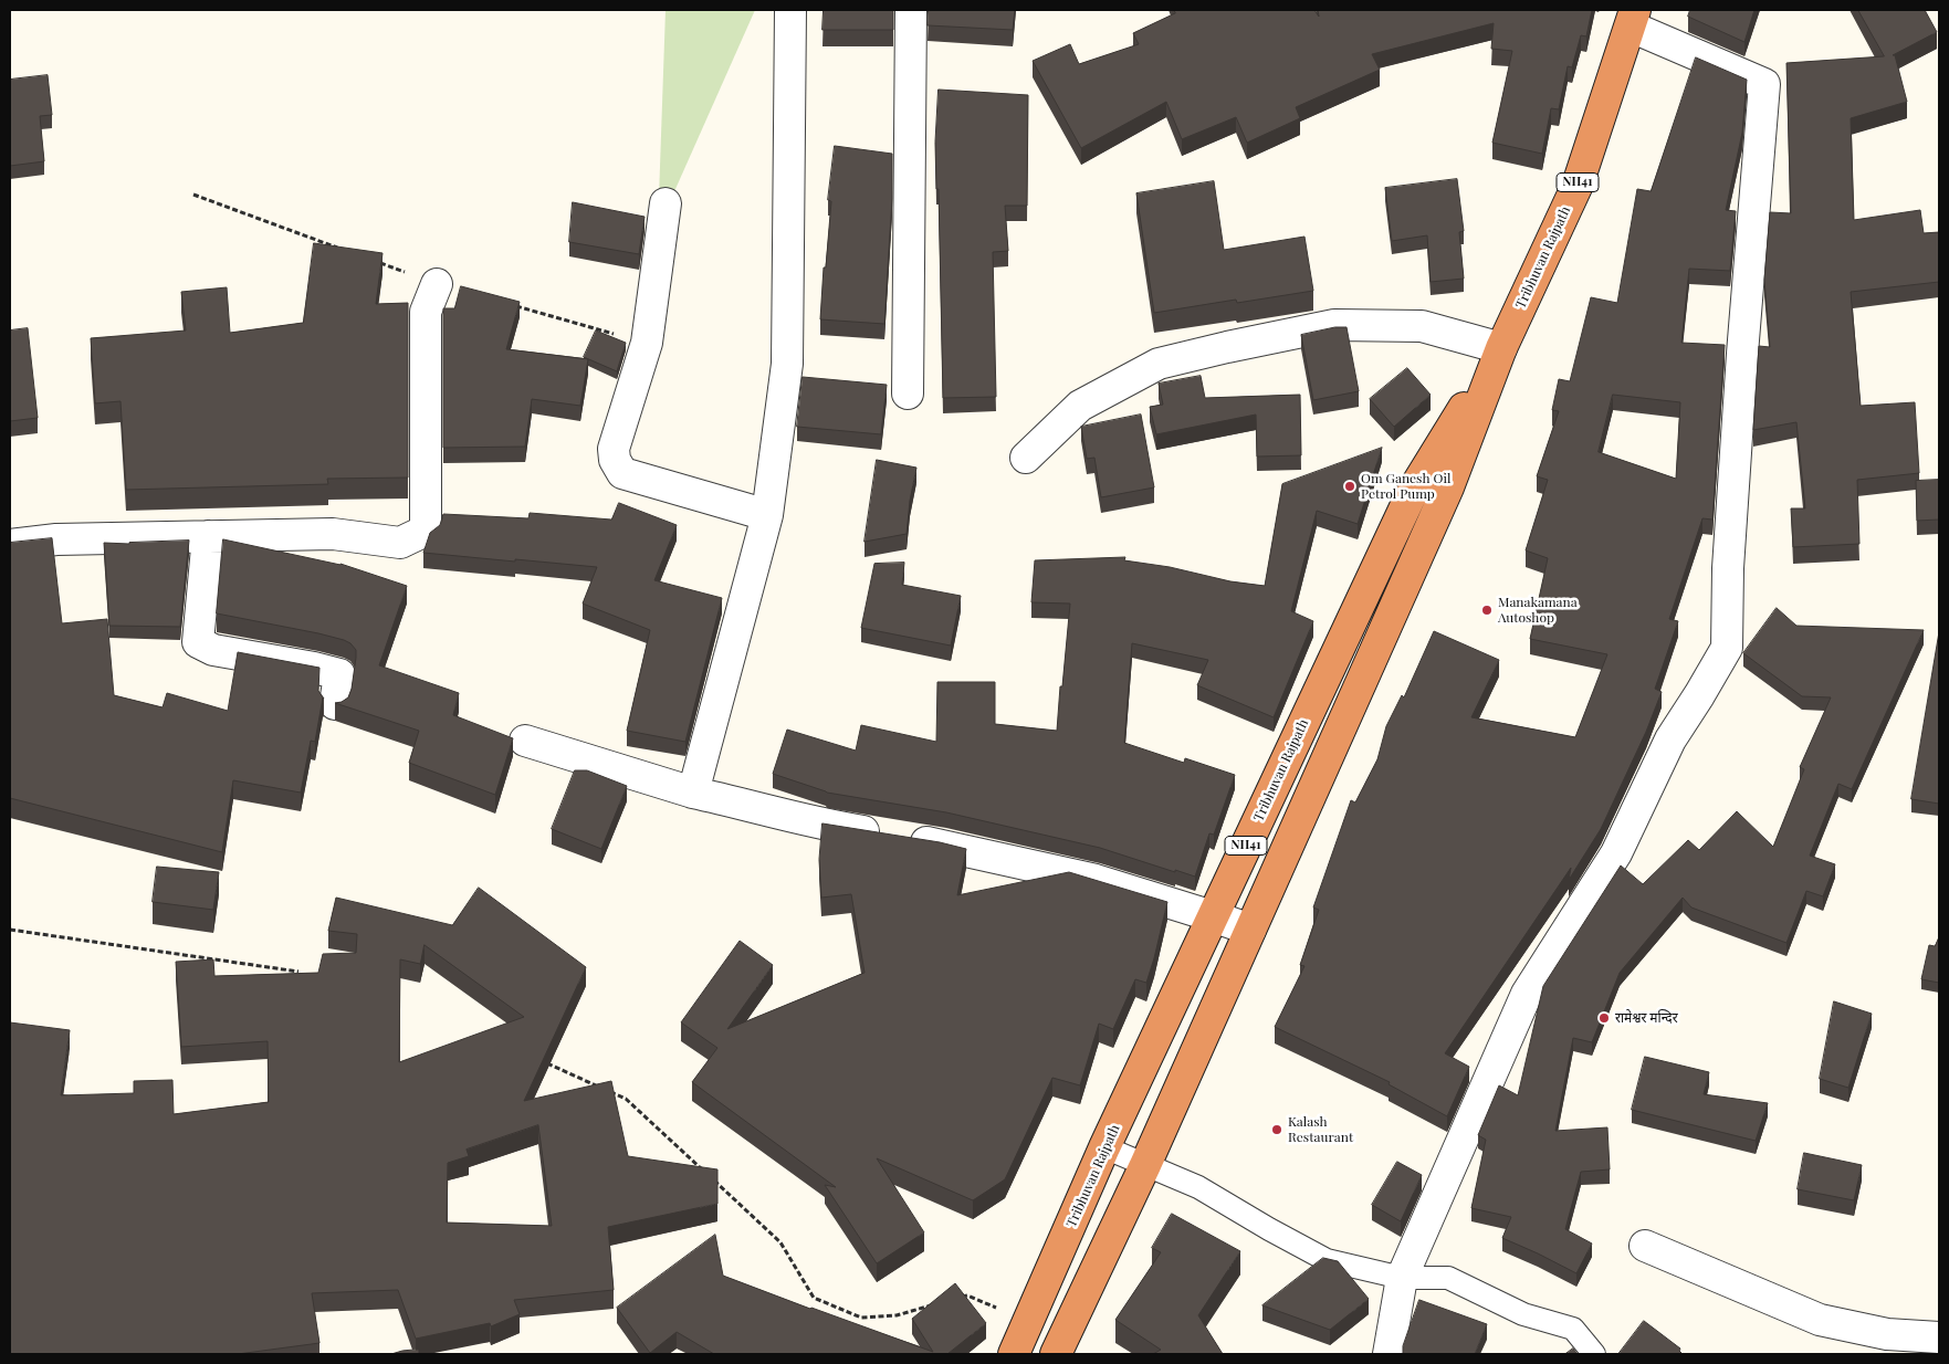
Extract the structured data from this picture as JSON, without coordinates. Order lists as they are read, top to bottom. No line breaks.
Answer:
{"streets":{"highway":["NH41","Tribhuvan Rajpath"]},"places":["Om Ganesh Oil Petrol Pump","Manakamana Autoshop","रामेश्वर मन्दिर","Kalash Restaurant"]}
